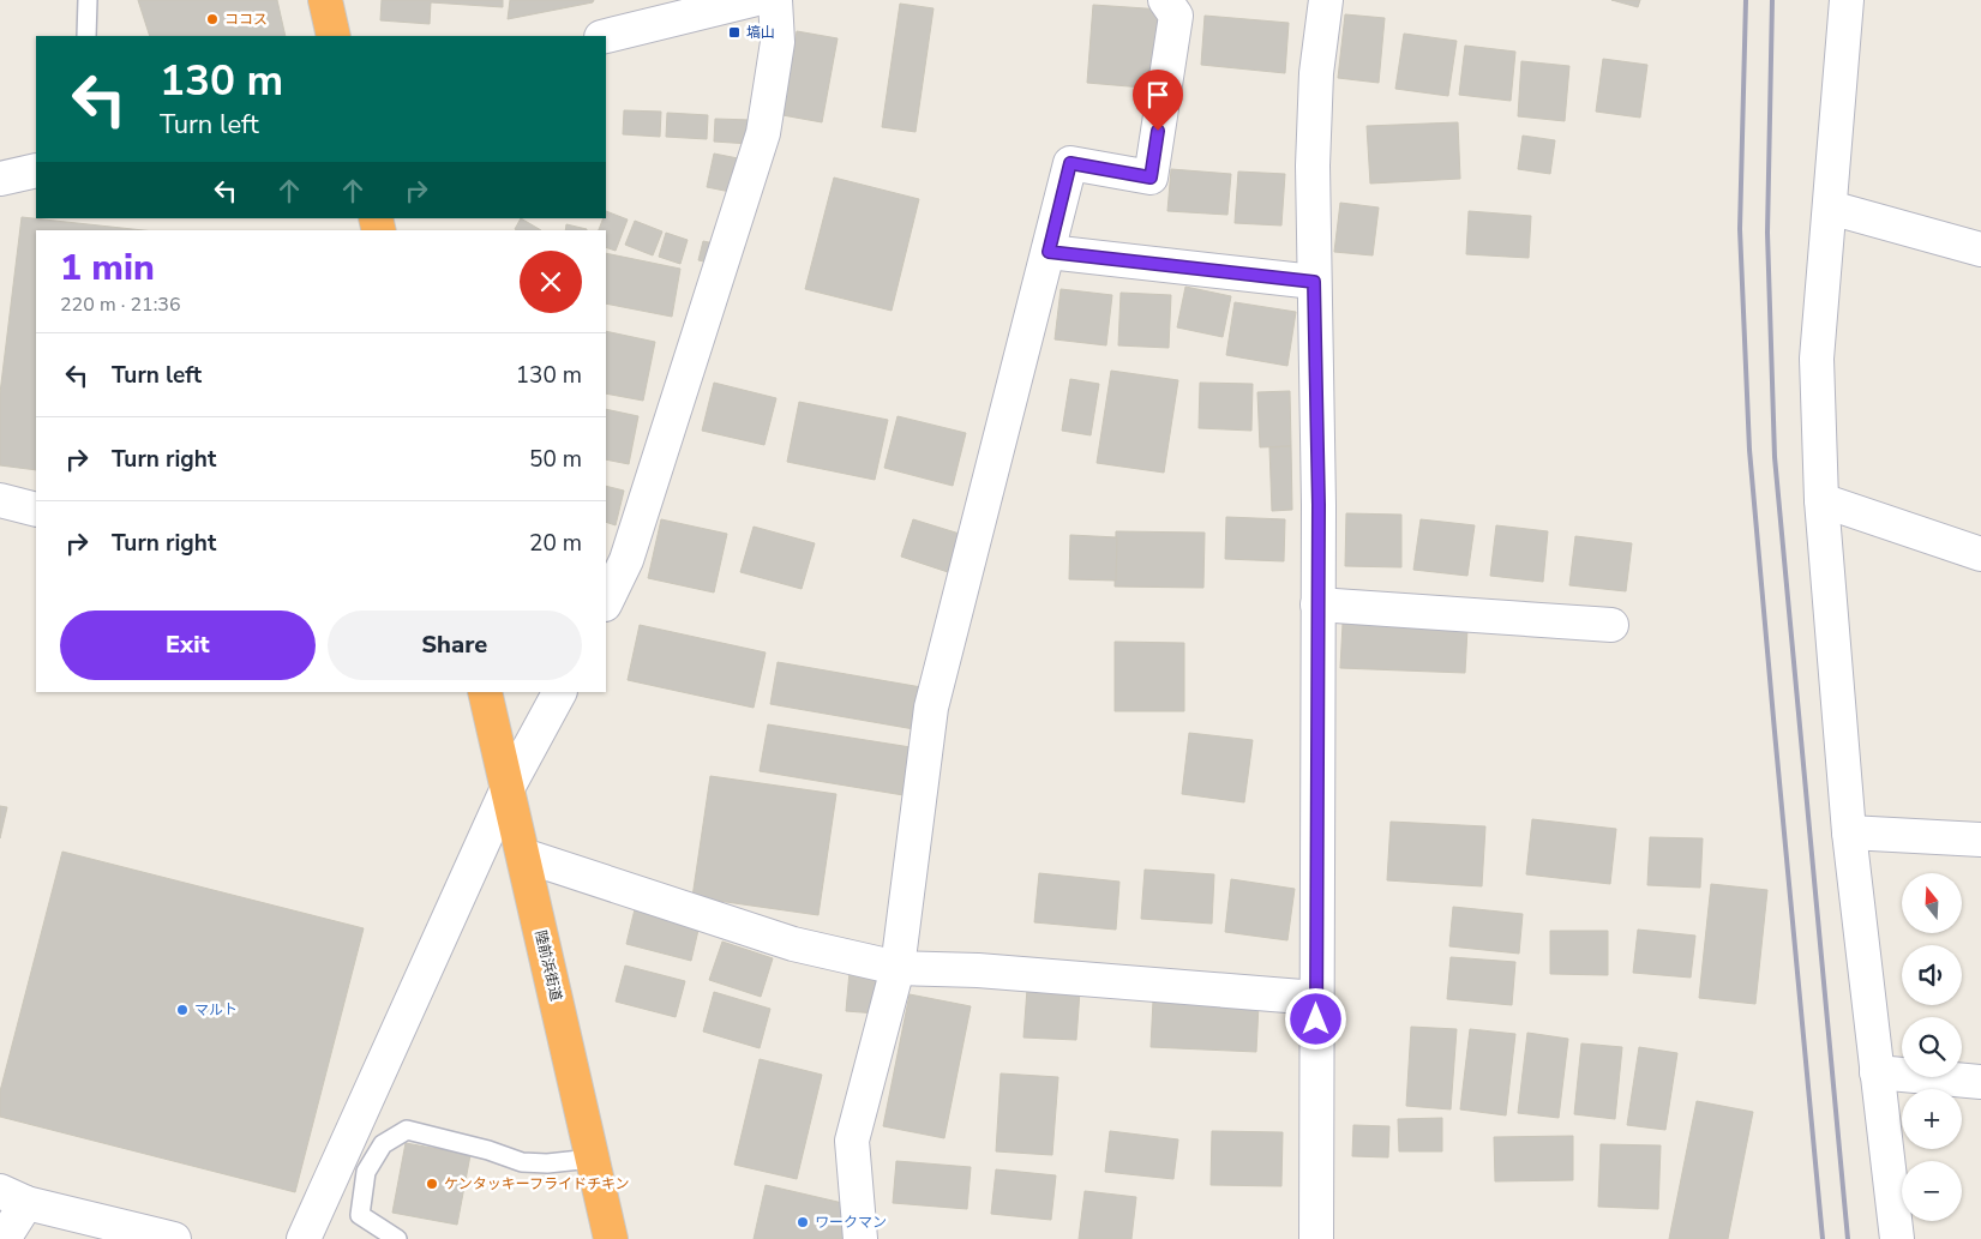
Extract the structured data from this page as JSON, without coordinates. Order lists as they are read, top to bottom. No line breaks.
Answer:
{"streets":{"highway":["陸前浜街道"]},"places":{"other":["ココス","マルト","ケンタッキーフライドチキン","ワークマン"],"transit":["塙山"]},"north":"top","page":{"turn":["130 m","Turn left"],"heading":["1 min","220 m · 21:36"],"list":[{"name":"Turn left","value":"130 m"},{"name":"Turn right","value":"50 m"},{"name":"Turn right","value":"20 m"}],"buttons":["Exit","Share"],"map_buttons":["+","−"]}}
